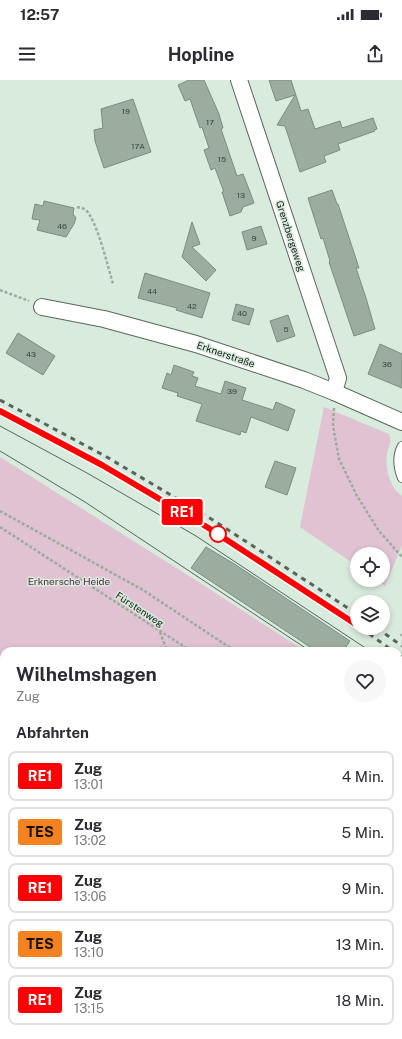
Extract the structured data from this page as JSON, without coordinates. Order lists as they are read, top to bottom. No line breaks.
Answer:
{"streets":{"street":["Grenzbergeweg","Erknerstraße"],"path":["Fürstenweg"]},"crossings":[["Grenzbergeweg","Erknerstraße"]],"parks":["Erknersche Heide"],"house_numbers":["19","17","17A","15","13","46","9","44","42","40","5","43","36","39"],"page":{"status":"12:57","header":"Hopline","on_map":"RE1","heading":[["Wilhelmshagen","Zug"],"Abfahrten"],"list":[{"mark":"RE1","name":"Zug","note":"13:01","value":"4 Min."},{"mark":"TES","name":"Zug","note":"13:02","value":"5 Min."},{"mark":"RE1","name":"Zug","note":"13:06","value":"9 Min."},{"mark":"TES","name":"Zug","note":"13:10","value":"13 Min."},{"mark":"RE1","name":"Zug","note":"13:15","value":"18 Min."}]}}
